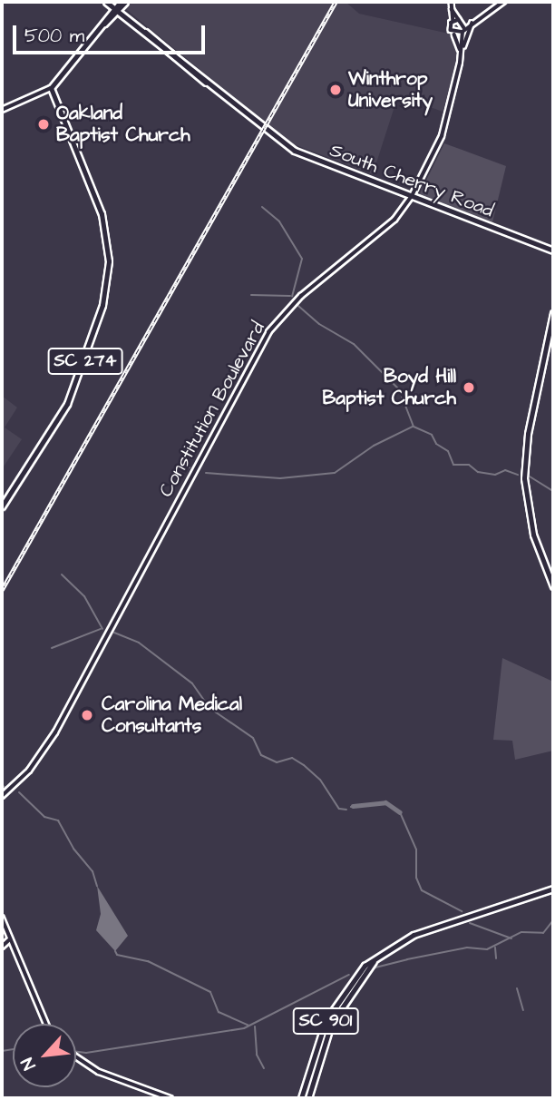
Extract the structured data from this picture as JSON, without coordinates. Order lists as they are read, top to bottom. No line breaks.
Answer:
{"streets":{"main road":["South Cherry Road","SC 274","SC 901"],"street":["Constitution Boulevard"]},"crossings":[["South Cherry Road","Constitution Boulevard"]],"places":["Winthrop University","Oakland Baptist Church","Boyd Hill Baptist Church","Carolina Medical Consultants"],"scale_bar":"500 m","north":"bottom left"}
